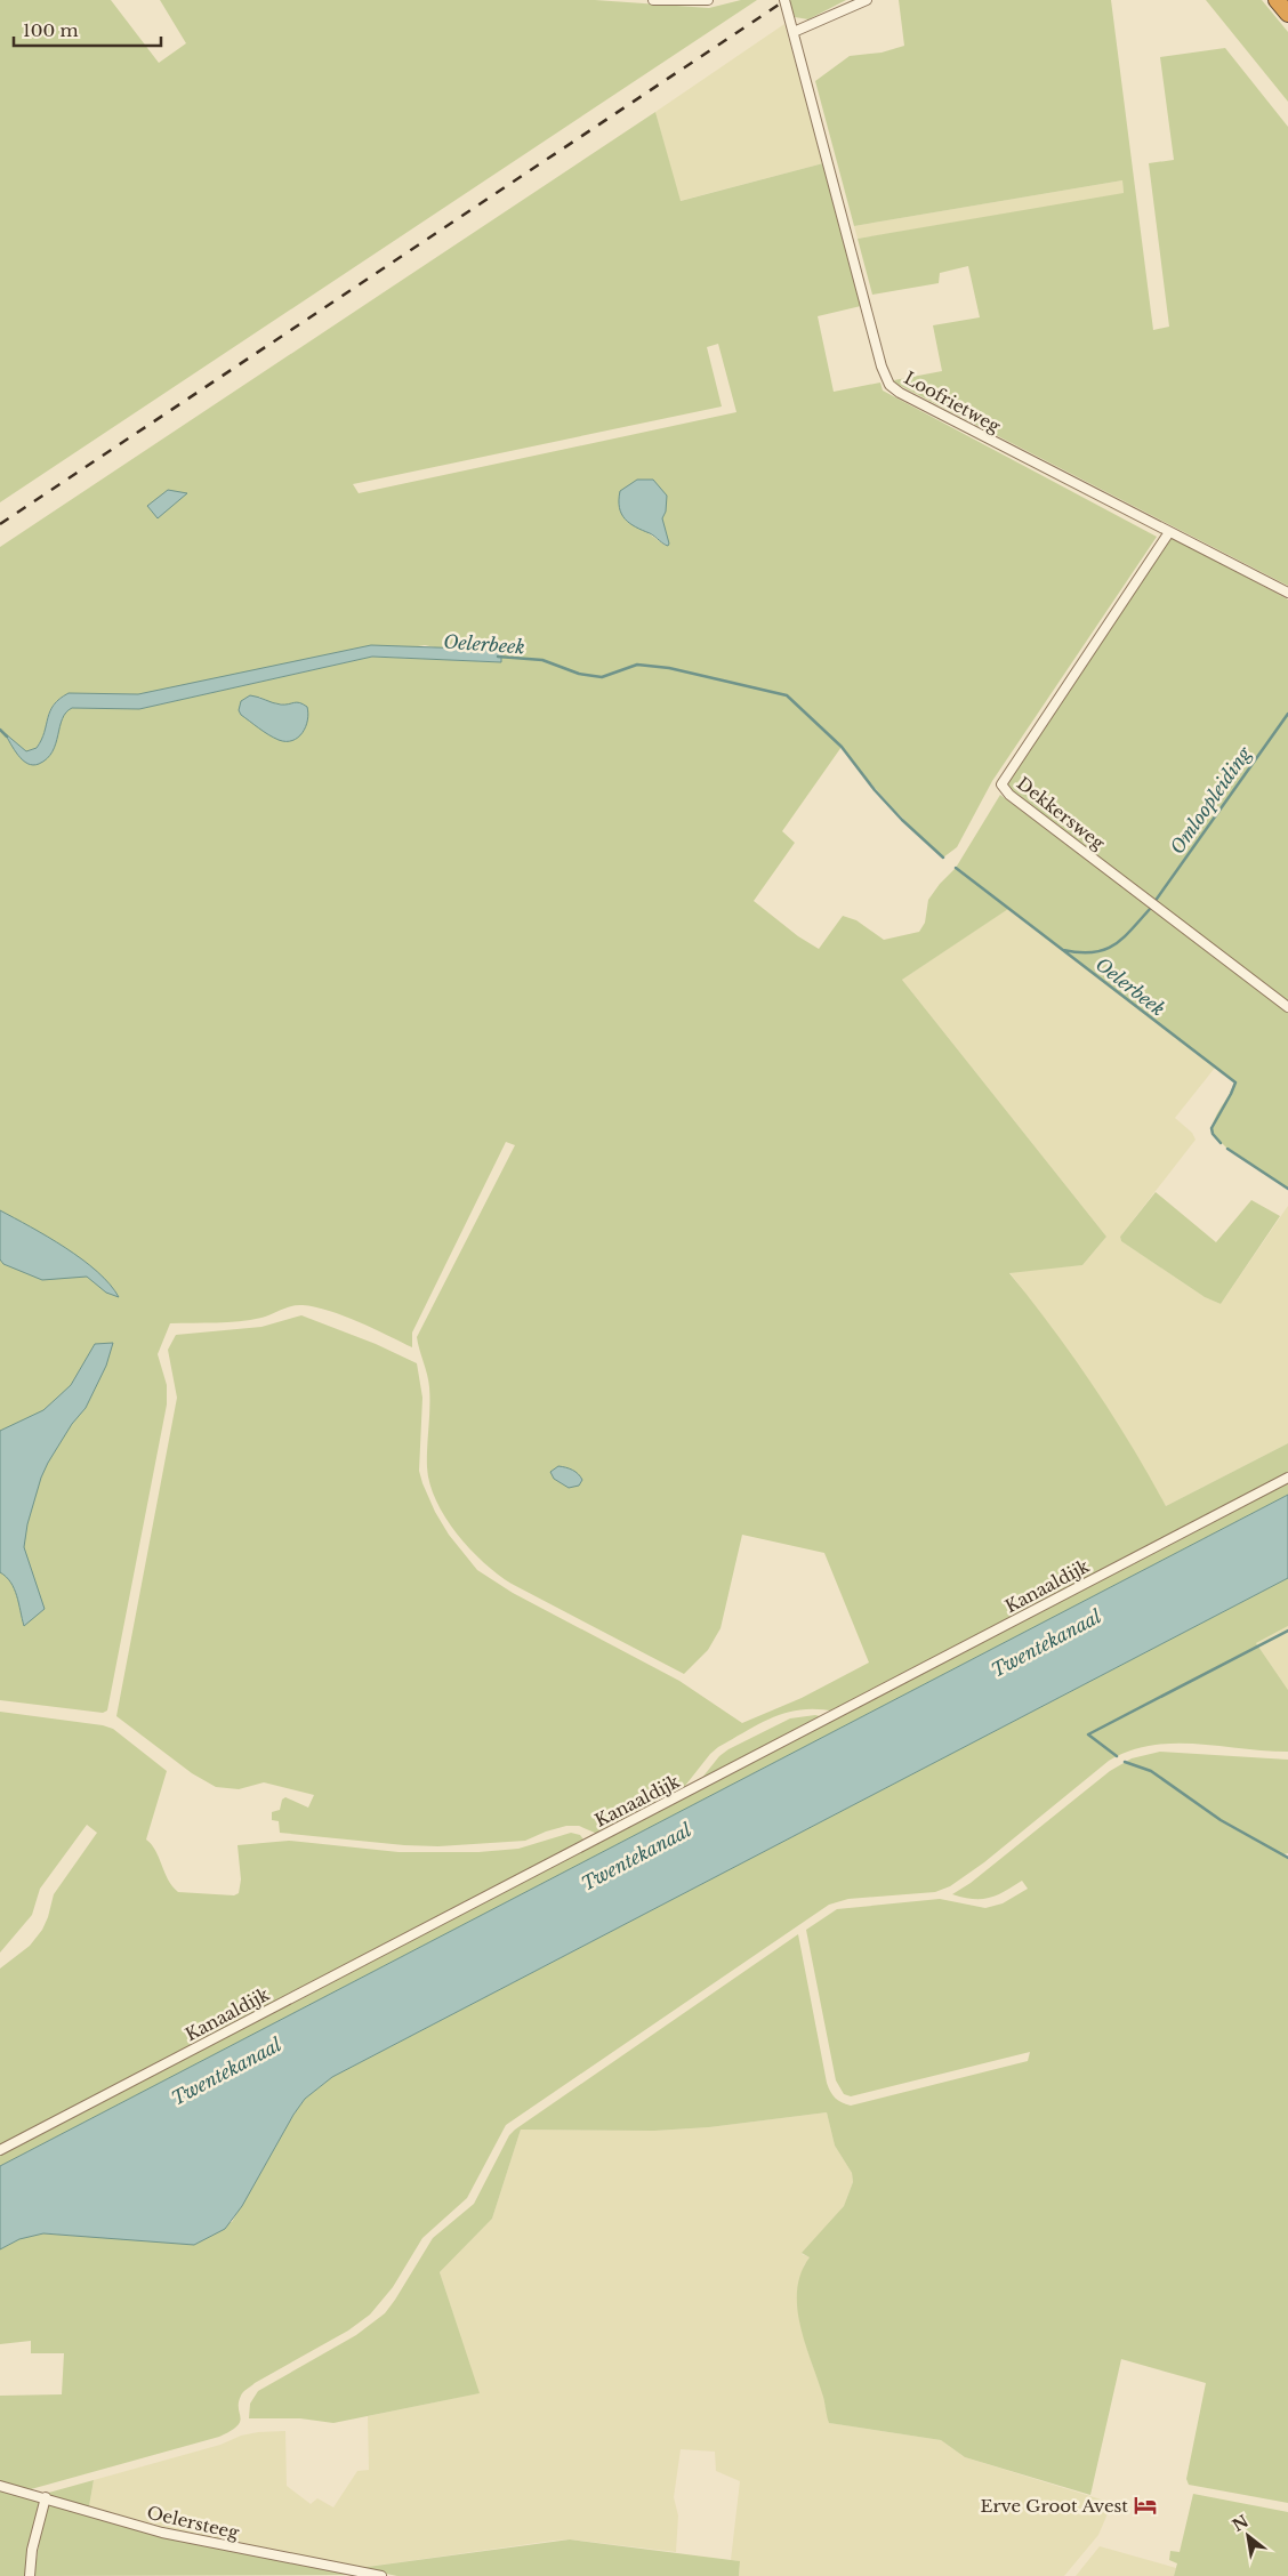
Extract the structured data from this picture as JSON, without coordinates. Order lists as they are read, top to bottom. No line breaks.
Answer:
{"streets":{"street":["Loofrietweg","Dekkersweg","Kanaaldijk","Oelersteeg"]},"crossings":[["Loofrietweg","Dekkersweg"]],"water":["Oelerbeek","Omloopleiding","Twentekanaal"],"places":{"hotel":["Erve Groot Avest"]},"scale_bar":"100 m","north":"top left"}
